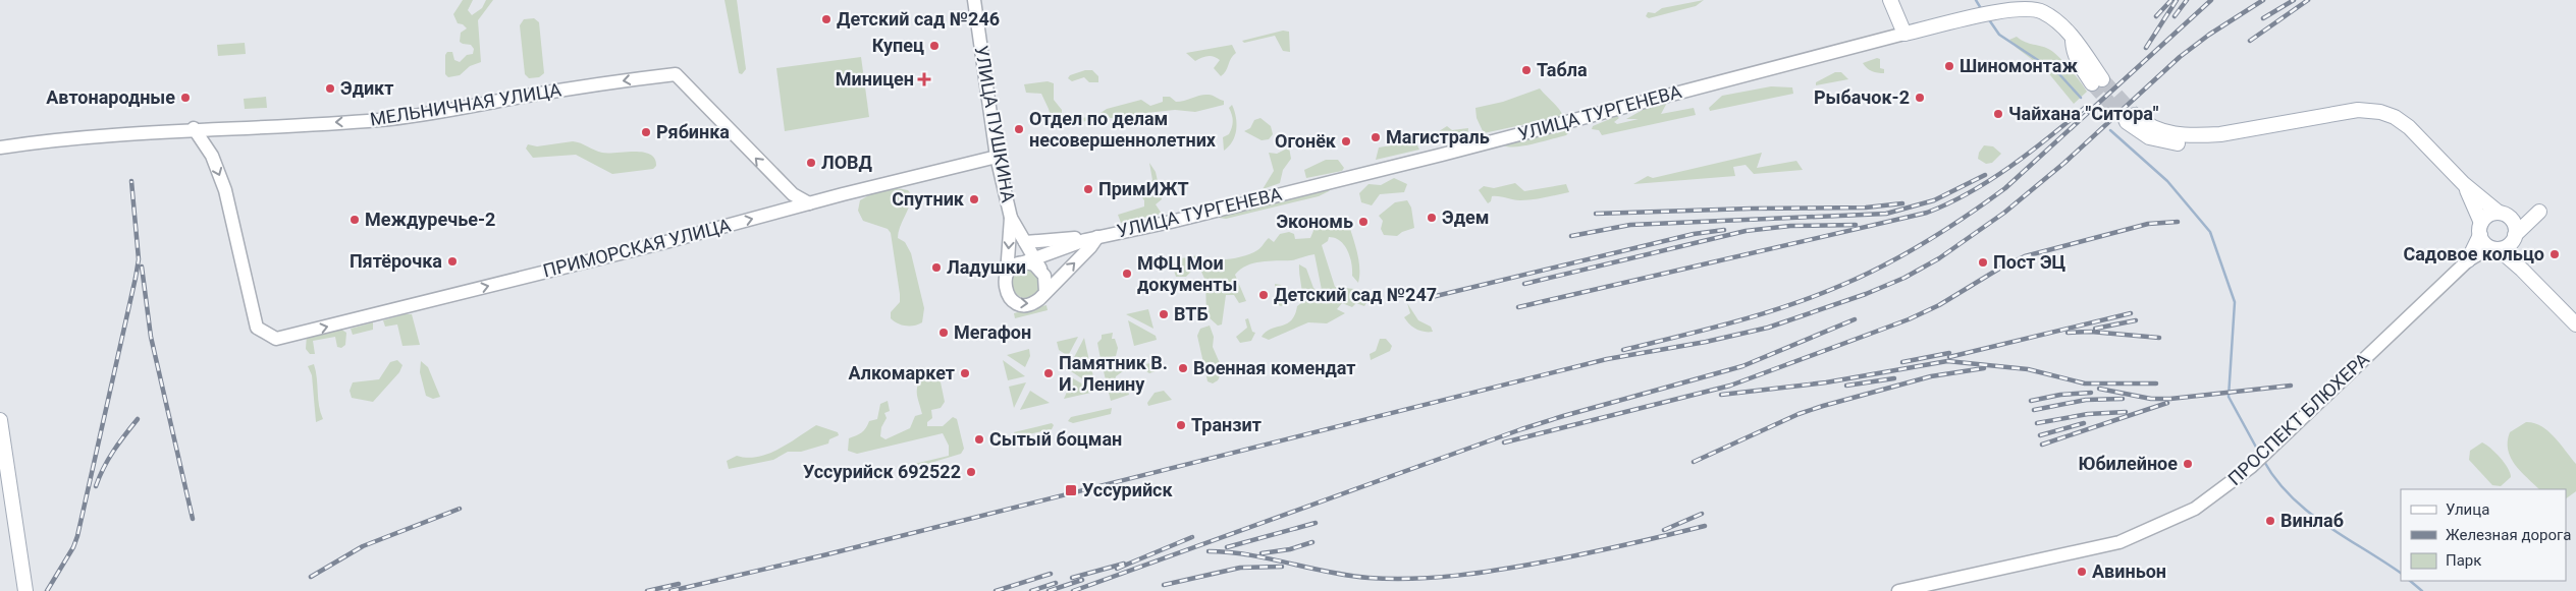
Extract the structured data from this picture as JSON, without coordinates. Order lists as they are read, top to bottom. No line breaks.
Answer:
{"streets":{"main road":["МЕЛЬНИЧНАЯ УЛИЦА","УЛИЦА ТУРГЕНЕВА","УЛИЦА ПУШКИНА","ПРИМОРСКАЯ УЛИЦА","ПРОСПЕКТ БЛЮХЕРА"]},"crossings":[["МЕЛЬНИЧНАЯ УЛИЦА","ПРИМОРСКАЯ УЛИЦА"],["УЛИЦА ТУРГЕНЕВА","УЛИЦА ПУШКИНА"],["УЛИЦА ПУШКИНА","ПРИМОРСКАЯ УЛИЦА"]],"one_way":["МЕЛЬНИЧНАЯ УЛИЦА"],"places":{"other":["Детский сад №246","Купец","Шиномонтаж","Табла","Эдикт","Автонародные","Рыбачок-2","Чайхана \"Ситора\"","Отдел по делам несовершеннолетних","Рябинка","Магистраль","Огонёк","ЛОВД","ПримИЖТ","Спутник","Эдем","Междуречье-2","Экономь","Садовое кольцо","Пятёрочка","Пост ЭЦ","Ладушки","МФЦ Мои документы","Детский сад №247","ВТБ","Мегафон","Военная комендат","Алкомаркет","Памятник В. И. Ленину","Транзит","Сытый боцман","Юбилейное","Уссурийск 692522","Винлаб","Авиньон"],"health":["Миницен"],"transit":["Уссурийск"]},"legend":["Улица","Железная дорога","Парк"]}
